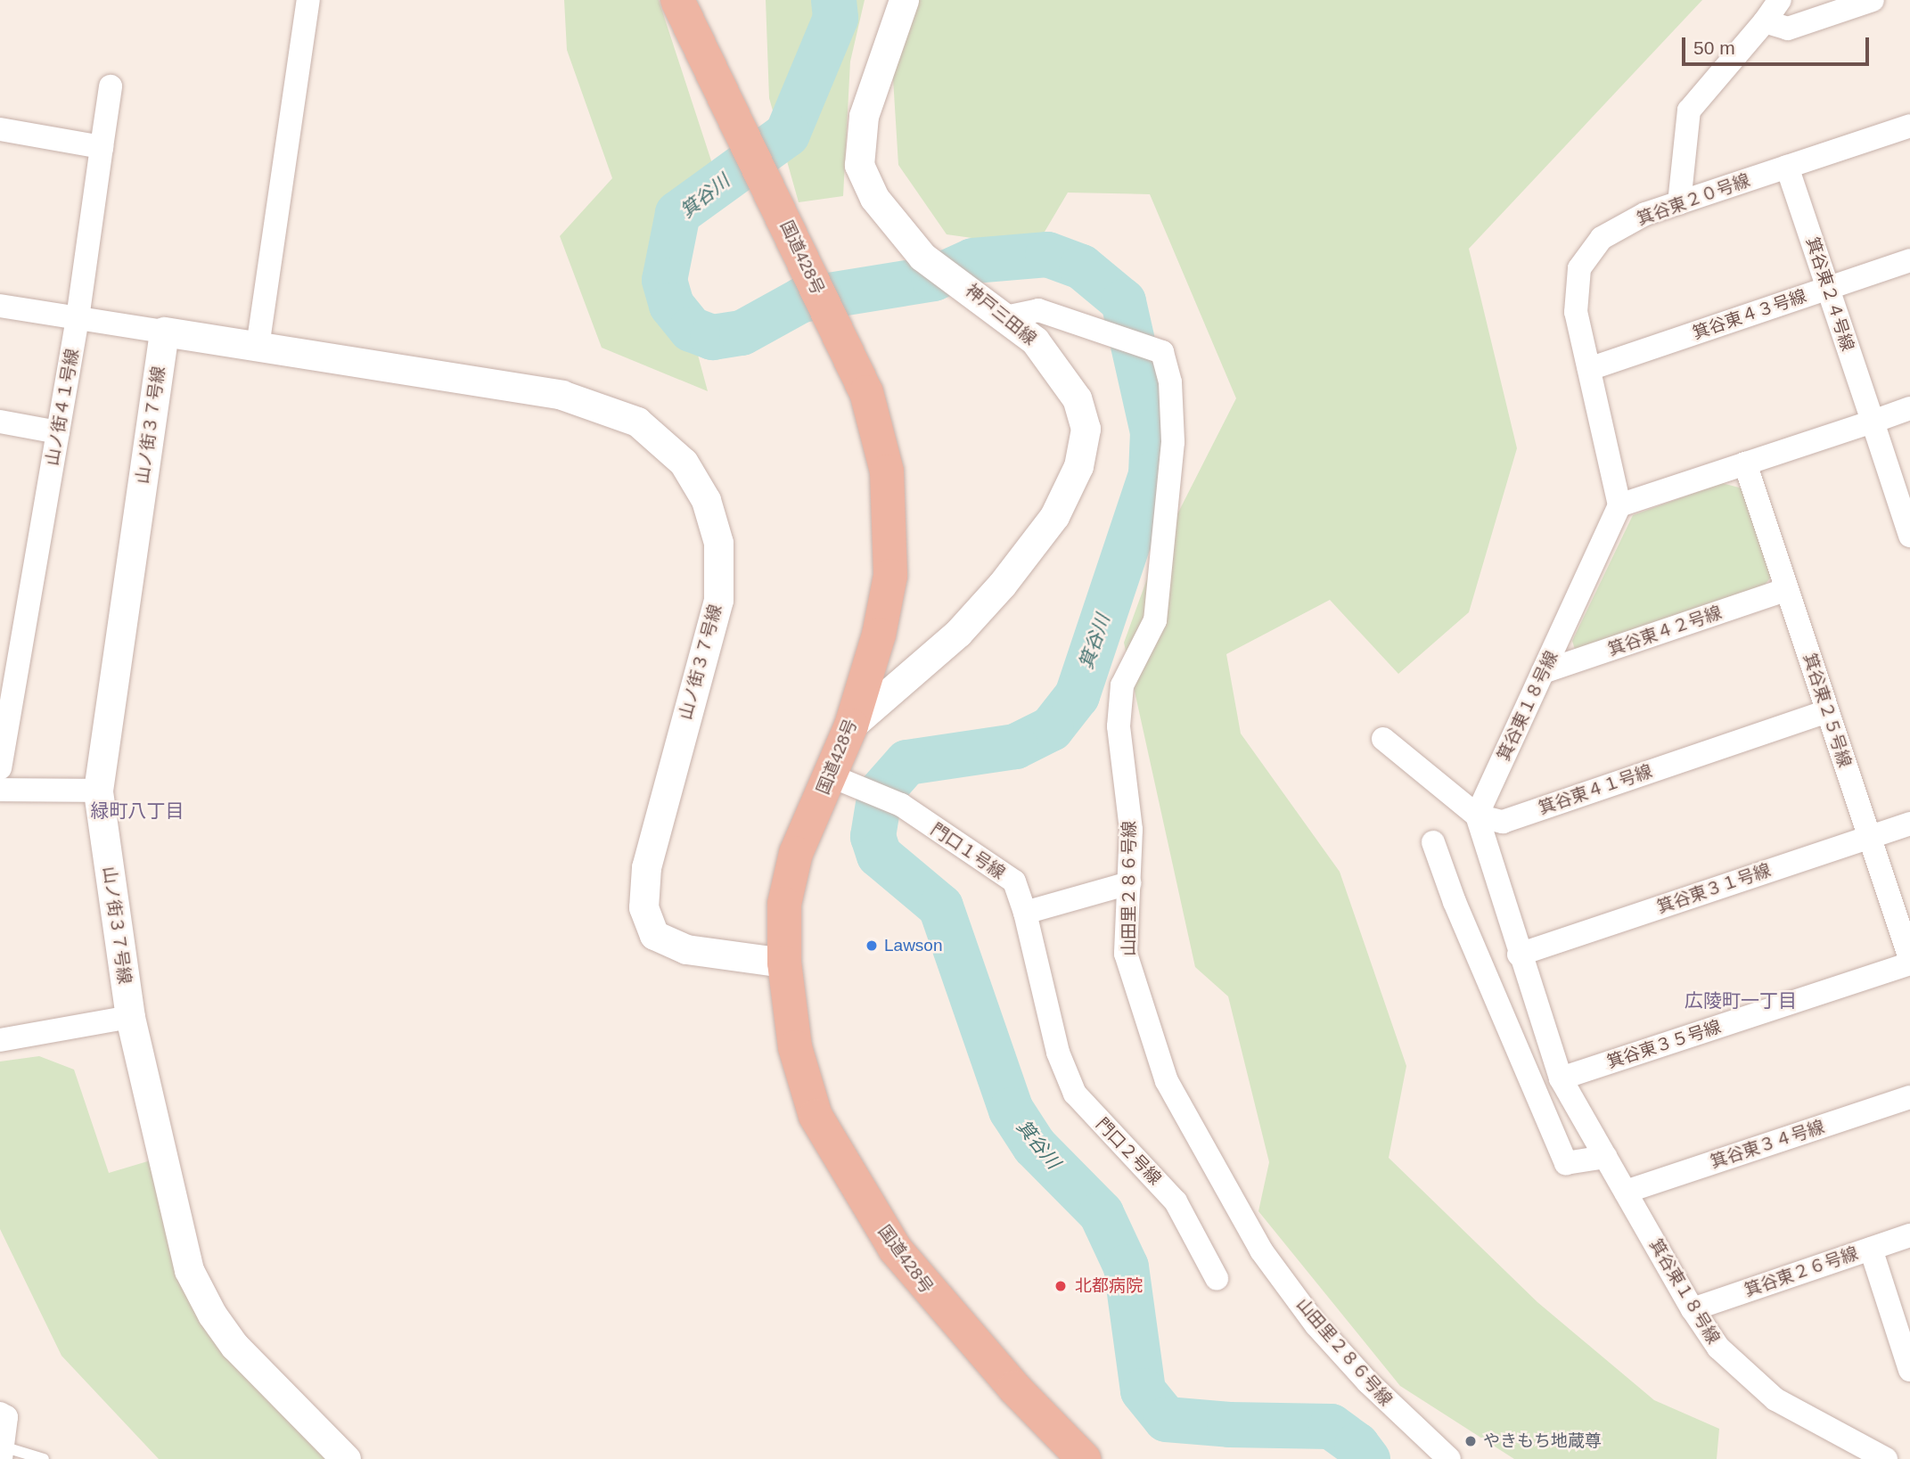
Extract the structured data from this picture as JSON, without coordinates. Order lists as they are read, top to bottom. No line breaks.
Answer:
{"streets":{"highway":["国道428号"],"street":["箕谷東２０号線","箕谷東２４号線","神戸三田線","箕谷東４３号線","山ノ街４１号線","山ノ街３７号線","箕谷東４２号線","箕谷東１８号線","箕谷東２５号線","箕谷東４１号線","門口１号線","山田里２８６号線","箕谷東３１号線","箕谷東３５号線","箕谷東３４号線","門口２号線","箕谷東２６号線"]},"crossings":[["箕谷東２０号線","箕谷東２４号線"],["箕谷東２０号線","箕谷東４３号線"],["箕谷東２０号線","箕谷東１８号線"],["国道428号","神戸三田線"],["国道428号","山ノ街３７号線"],["国道428号","門口１号線"],["箕谷東２４号線","箕谷東４３号線"],["神戸三田線","山田里２８６号線"],["山ノ街４１号線","山ノ街３７号線"],["箕谷東４２号線","箕谷東１８号線"],["箕谷東４２号線","箕谷東２５号線"],["箕谷東１８号線","箕谷東４１号線"],["箕谷東１８号線","箕谷東３１号線"],["箕谷東１８号線","箕谷東３５号線"],["箕谷東１８号線","箕谷東３４号線"],["箕谷東１８号線","箕谷東２６号線"],["箕谷東２５号線","箕谷東４１号線"],["箕谷東２５号線","箕谷東３１号線"],["門口１号線","門口２号線"]],"districts":["緑町八丁目","広陵町一丁目"],"water":["箕谷川"],"places":["Lawson","北都病院","やきもち地蔵尊"],"scale_bar":"50 m"}
